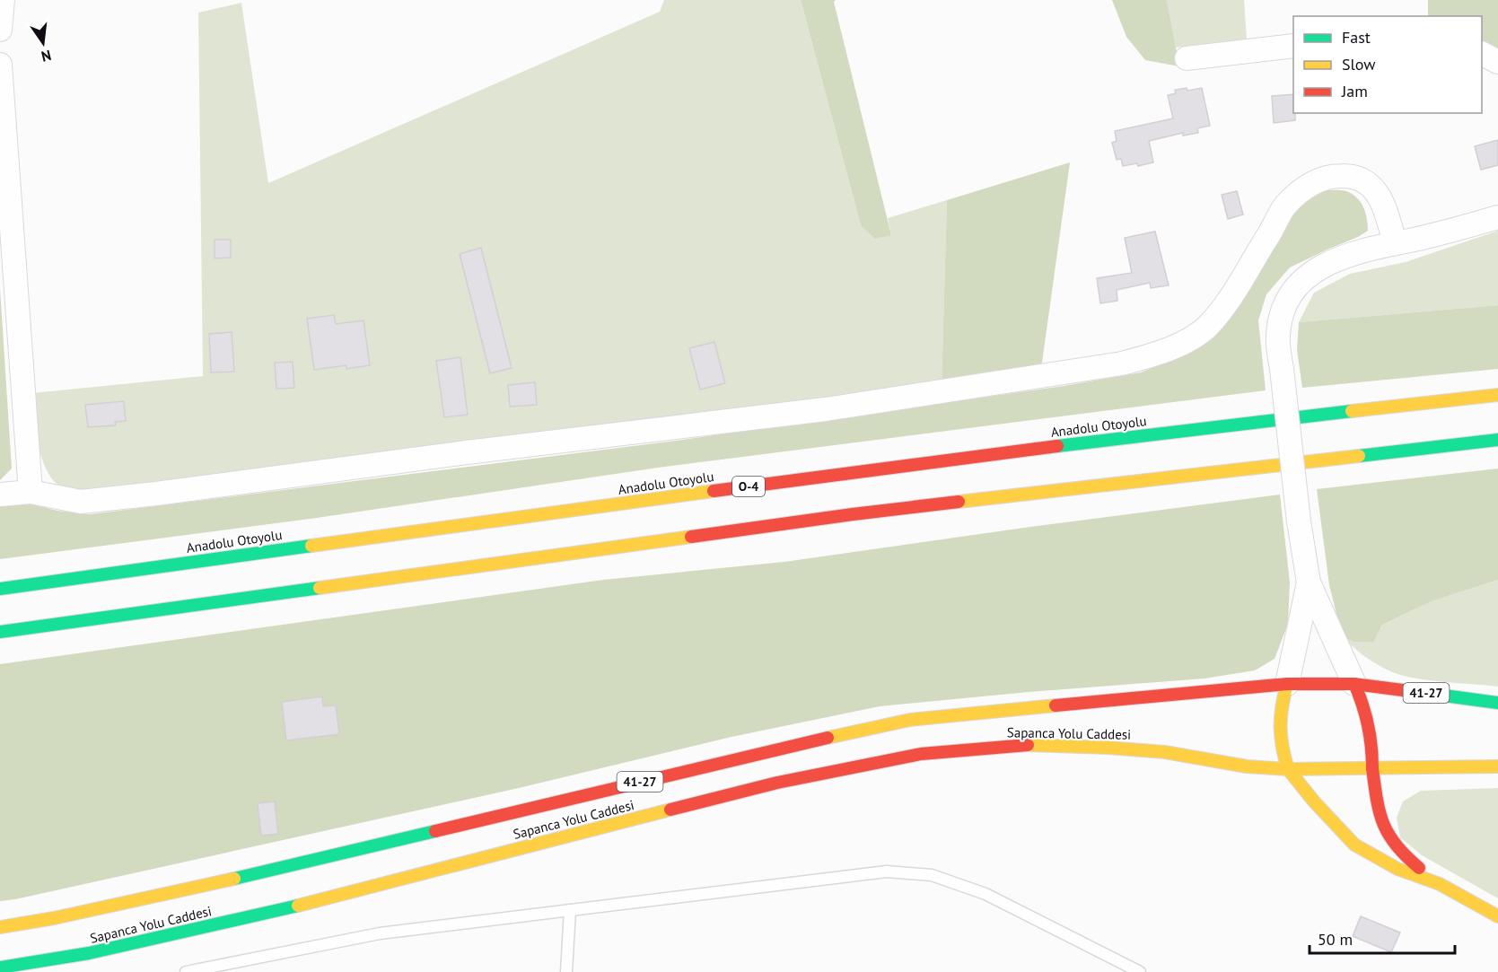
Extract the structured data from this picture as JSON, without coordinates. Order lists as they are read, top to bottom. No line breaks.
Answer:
{"streets":{"main road":["Anadolu Otoyolu","O-4","41-27","Sapanca Yolu Caddesi"]},"crossings":[["41-27","Sapanca Yolu Caddesi"]],"legend":["Fast","Slow","Jam"],"scale_bar":"50 m","north":"bottom"}
